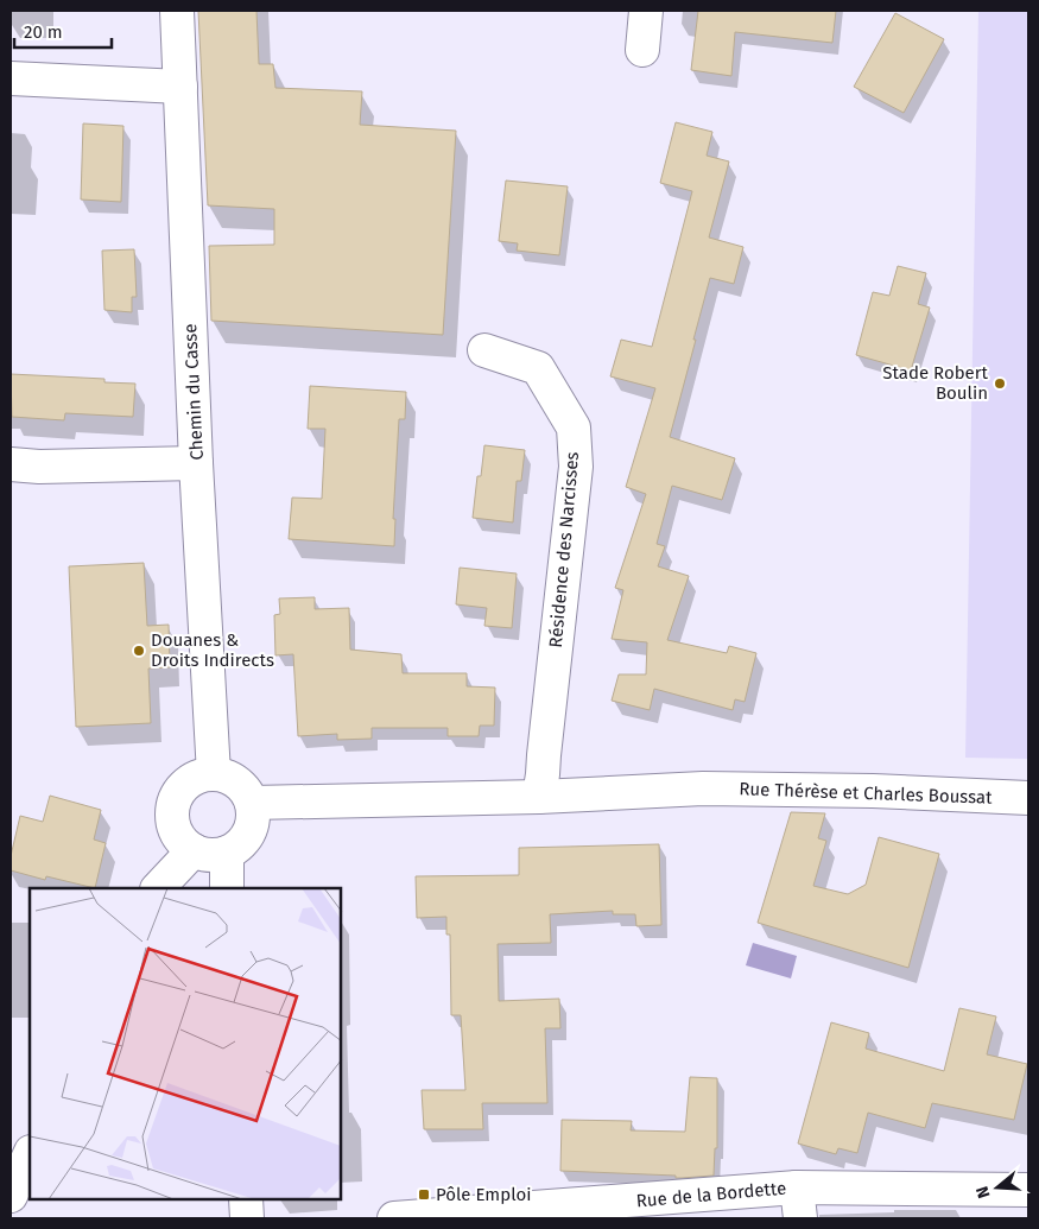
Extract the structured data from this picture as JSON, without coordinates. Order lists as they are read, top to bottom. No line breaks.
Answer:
{"streets":{"street":["Chemin du Casse","Résidence des Narcisses","Rue Thérèse et Charles Boussat","Rue de la Bordette"]},"crossings":[["Résidence des Narcisses","Rue Thérèse et Charles Boussat"]],"places":{"other":["Stade Robert Boulin","Douanes & Droits Indirects"],"transit":["Pôle Emploi"]},"scale_bar":"20 m","north":"left"}
